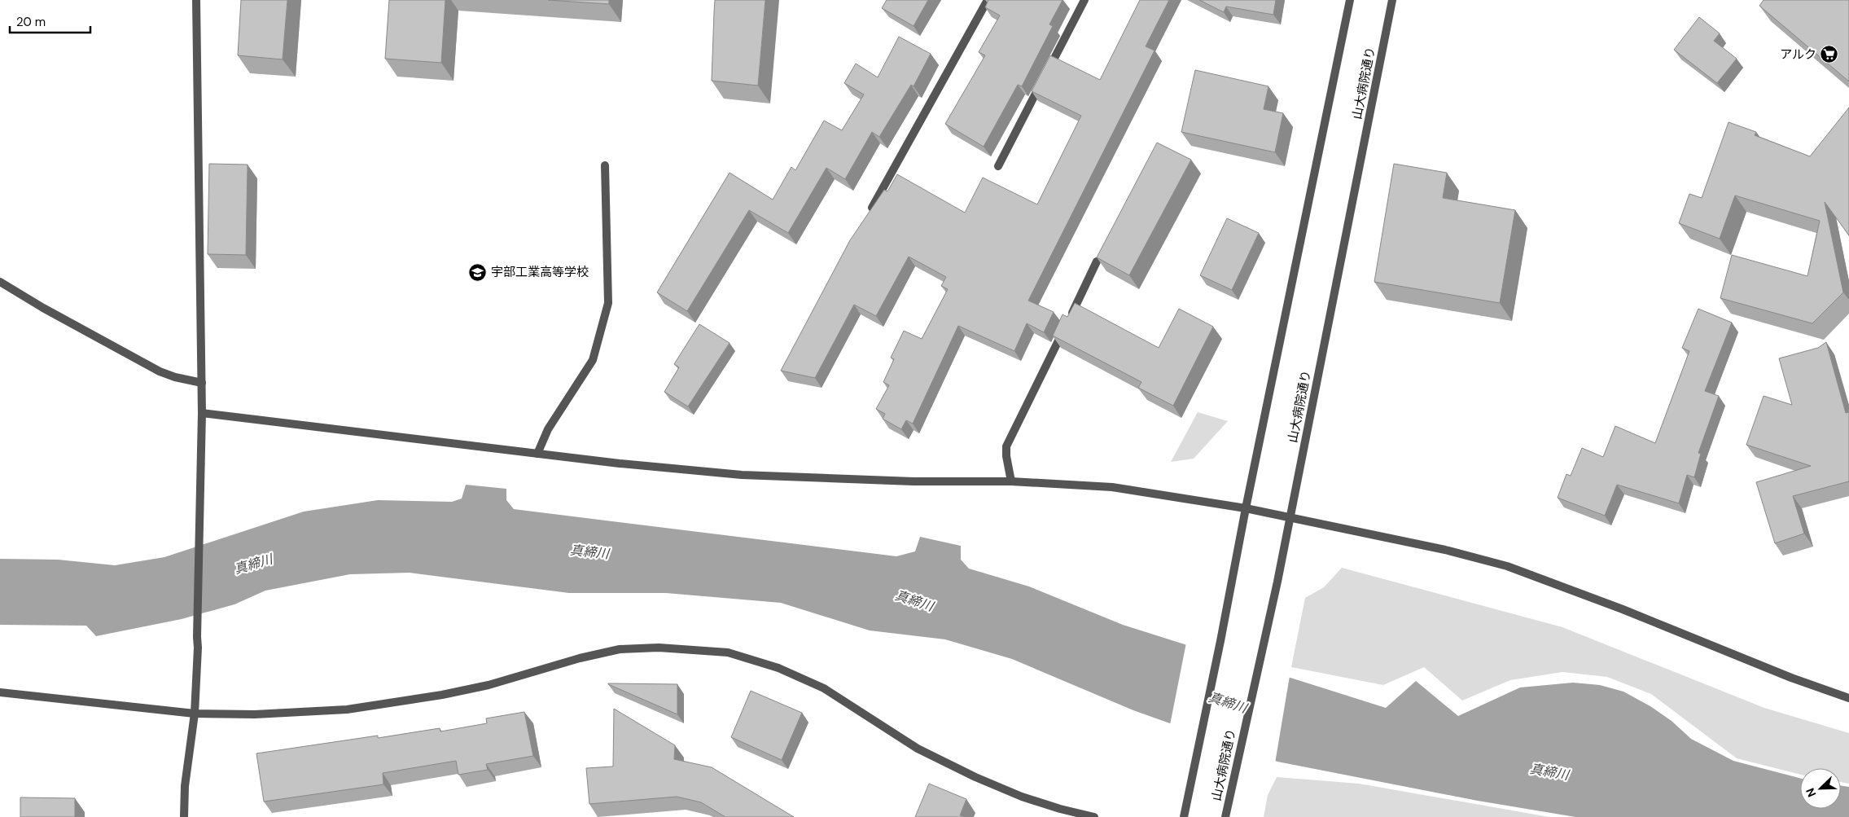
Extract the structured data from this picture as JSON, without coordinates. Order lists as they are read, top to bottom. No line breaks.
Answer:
{"streets":{"street":["山大病院通り"]},"water":["真締川"],"places":{"supermarket":["アルク"],"school or university":["宇部工業高等学校"]},"scale_bar":"20 m","north":"bottom left"}
